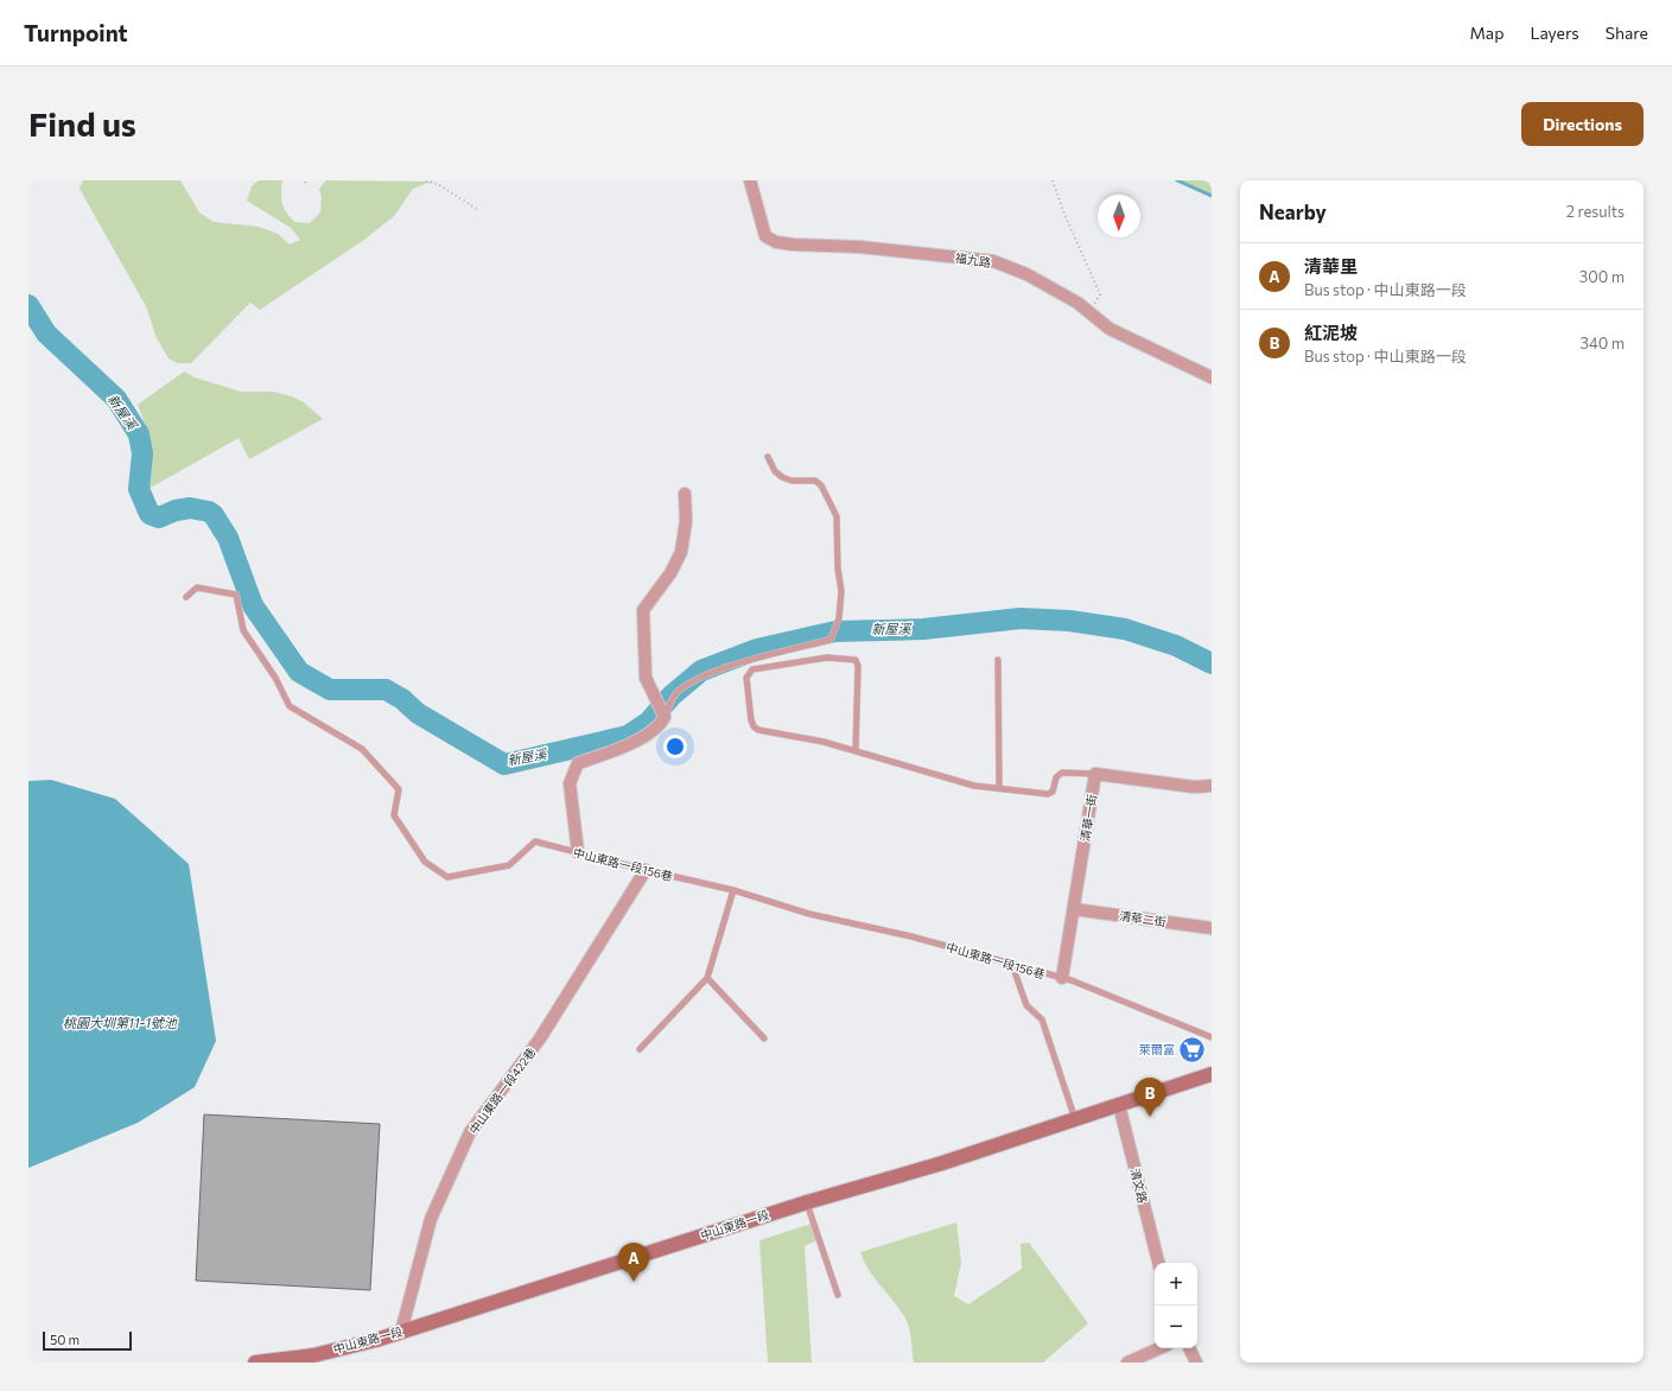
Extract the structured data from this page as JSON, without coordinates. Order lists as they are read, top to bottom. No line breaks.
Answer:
{"streets":{"main road":["中山東路一段"],"street":["福九路","清華一街","清華二街","中山東路一段422巷","清文路"],"lane":["中山東路一段156巷"]},"crossings":[["清華一街","中山東路一段156巷"],["清華一街","清華二街"],["中山東路一段156巷","中山東路一段422巷"],["中山東路一段422巷","中山東路一段"],["清文路","中山東路一段"]],"water":["新屋溪","桃園大圳第11-1號池"],"places":{"supermarket":["萊爾富"]},"scale_bar":"50 m","north":"bottom","page":{"header":"Turnpoint","nav":["Map","Layers","Share"],"buttons":"Directions","title":"Find us","heading":["Nearby","2 results"],"list":[{"mark":"A","name":"清華里","note":"Bus stop · 中山東路一段","value":"300 m"},{"mark":"B","name":"紅泥坡","note":"Bus stop · 中山東路一段","value":"340 m"}],"pins":["B","A"],"map_buttons":["+","−"],"scale":"50 m"}}
